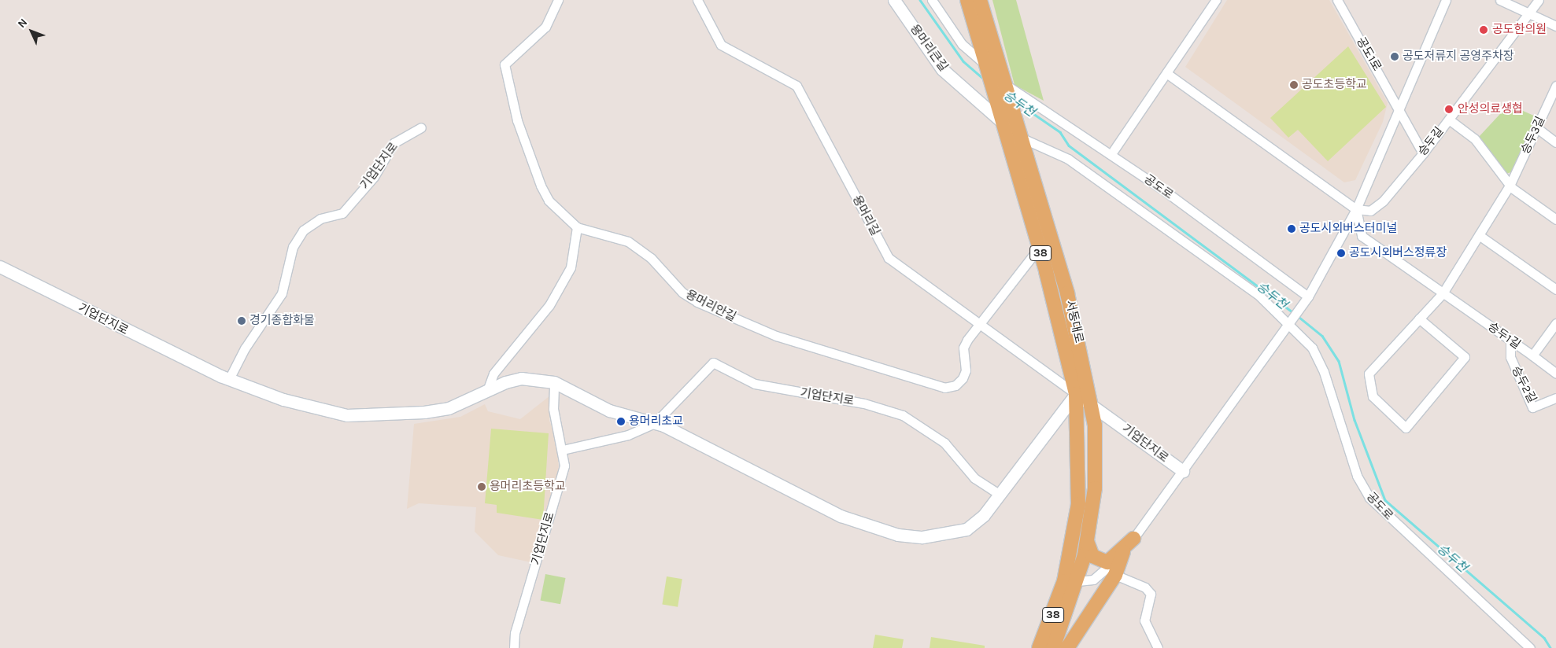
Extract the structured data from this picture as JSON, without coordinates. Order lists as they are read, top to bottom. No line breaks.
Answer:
{"streets":{"main road":["38","서동대로"],"street":["용머리큰길","공도1로","승두3길","승두길","기업단지로","공도로","용머리길","용머리안길","승두1길","승두2길"]},"crossings":[["용머리큰길","서동대로"],["승두길","승두1길"],["기업단지로","용머리길"],["기업단지로","서동대로"],["공도로","서동대로"],["용머리길","용머리안길"],["용머리길","서동대로"],["용머리안길","서동대로"],["승두1길","승두2길"]],"water":["승두천"],"places":["공도한의원","공도저류지 공영주차장","공도초등학교","안성의료생협","공도시외버스터미널","공도시외버스정류장","경기종합화물","용머리초교","용머리초등학교"],"north":"top left"}
